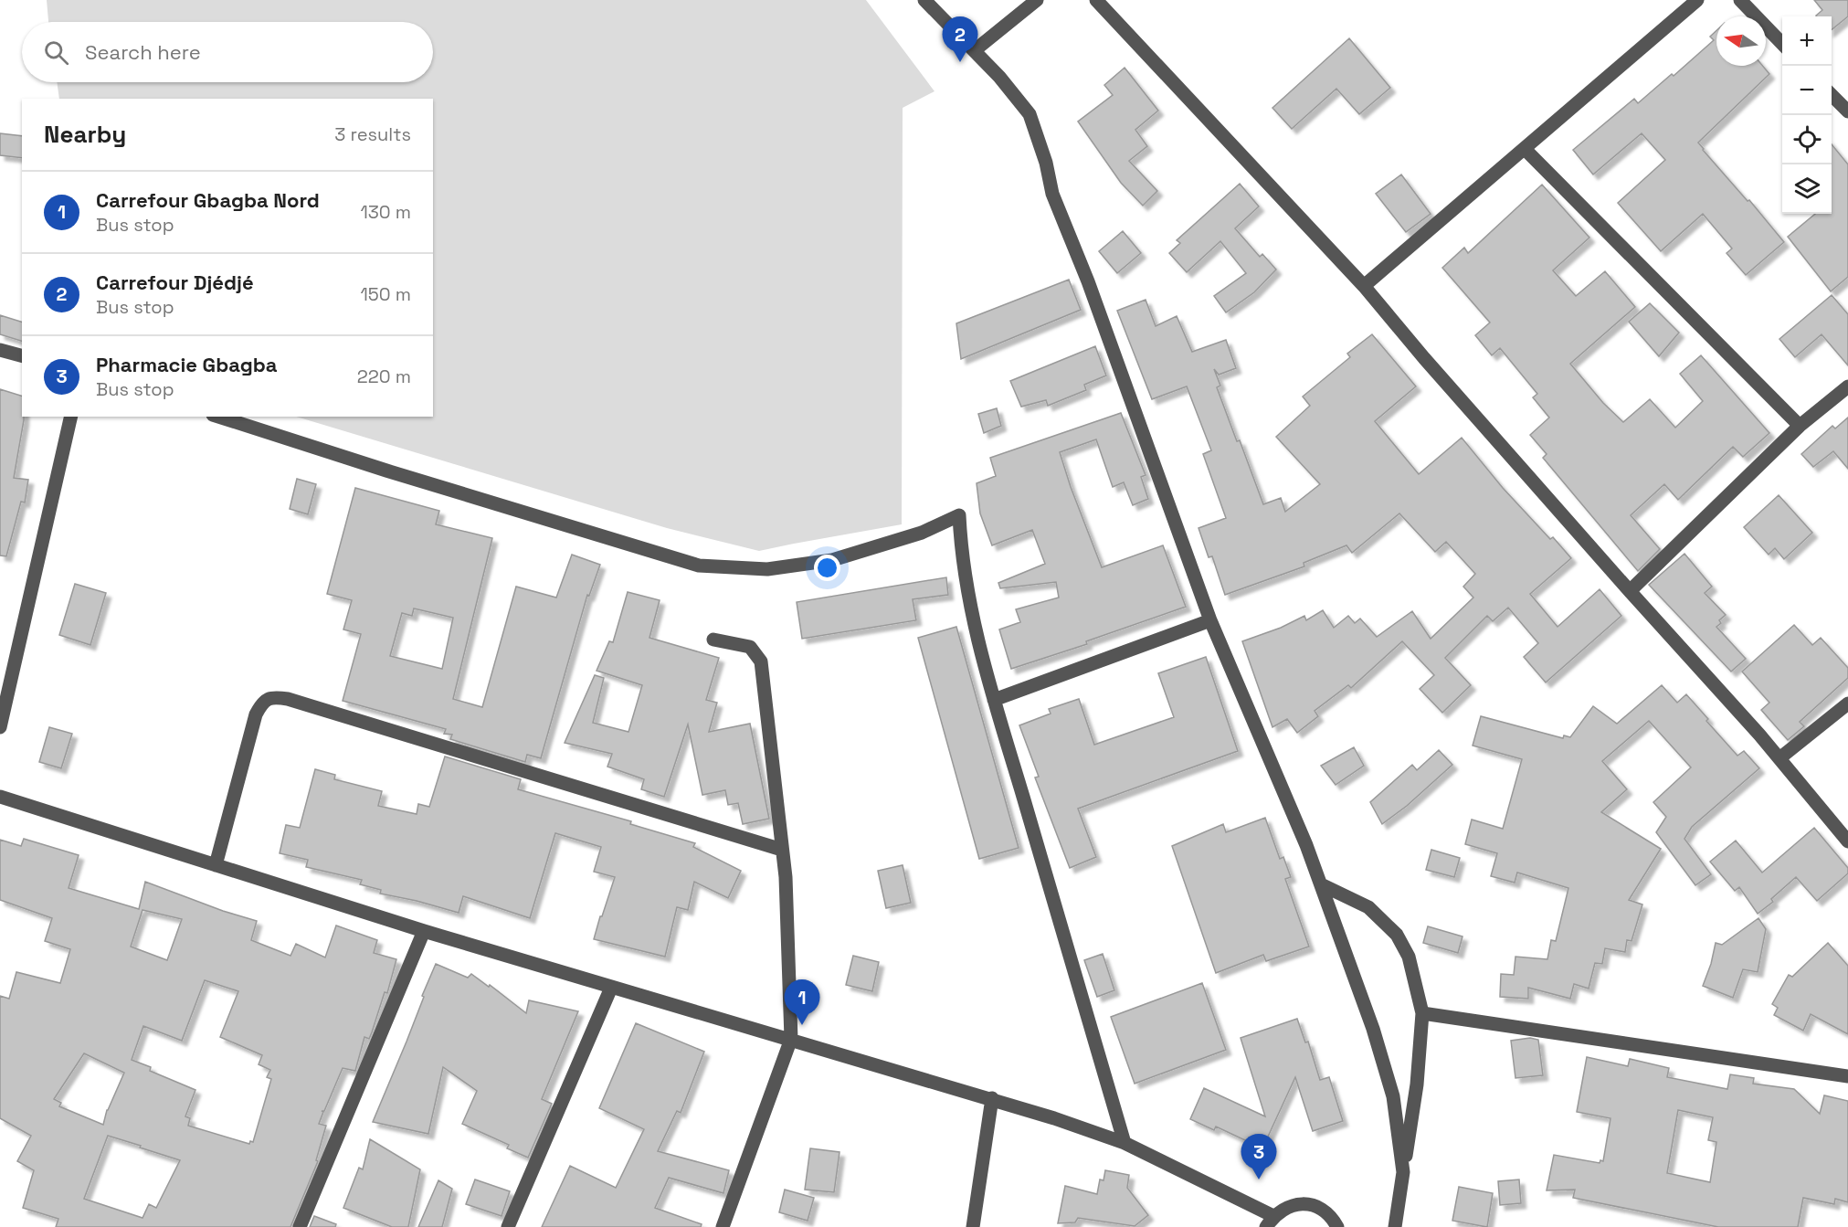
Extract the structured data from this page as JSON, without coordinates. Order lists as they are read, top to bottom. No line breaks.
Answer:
{"north":"left","page":{"map_buttons":["+","−"],"pins":["2","1","3"],"search":"Search here","heading":["Nearby","3 results"],"list":[{"mark":"1","name":"Carrefour Gbagba Nord","note":"Bus stop","value":"130 m"},{"mark":"2","name":"Carrefour Djédjé","note":"Bus stop","value":"150 m"},{"mark":"3","name":"Pharmacie Gbagba","note":"Bus stop","value":"220 m"}]}}
